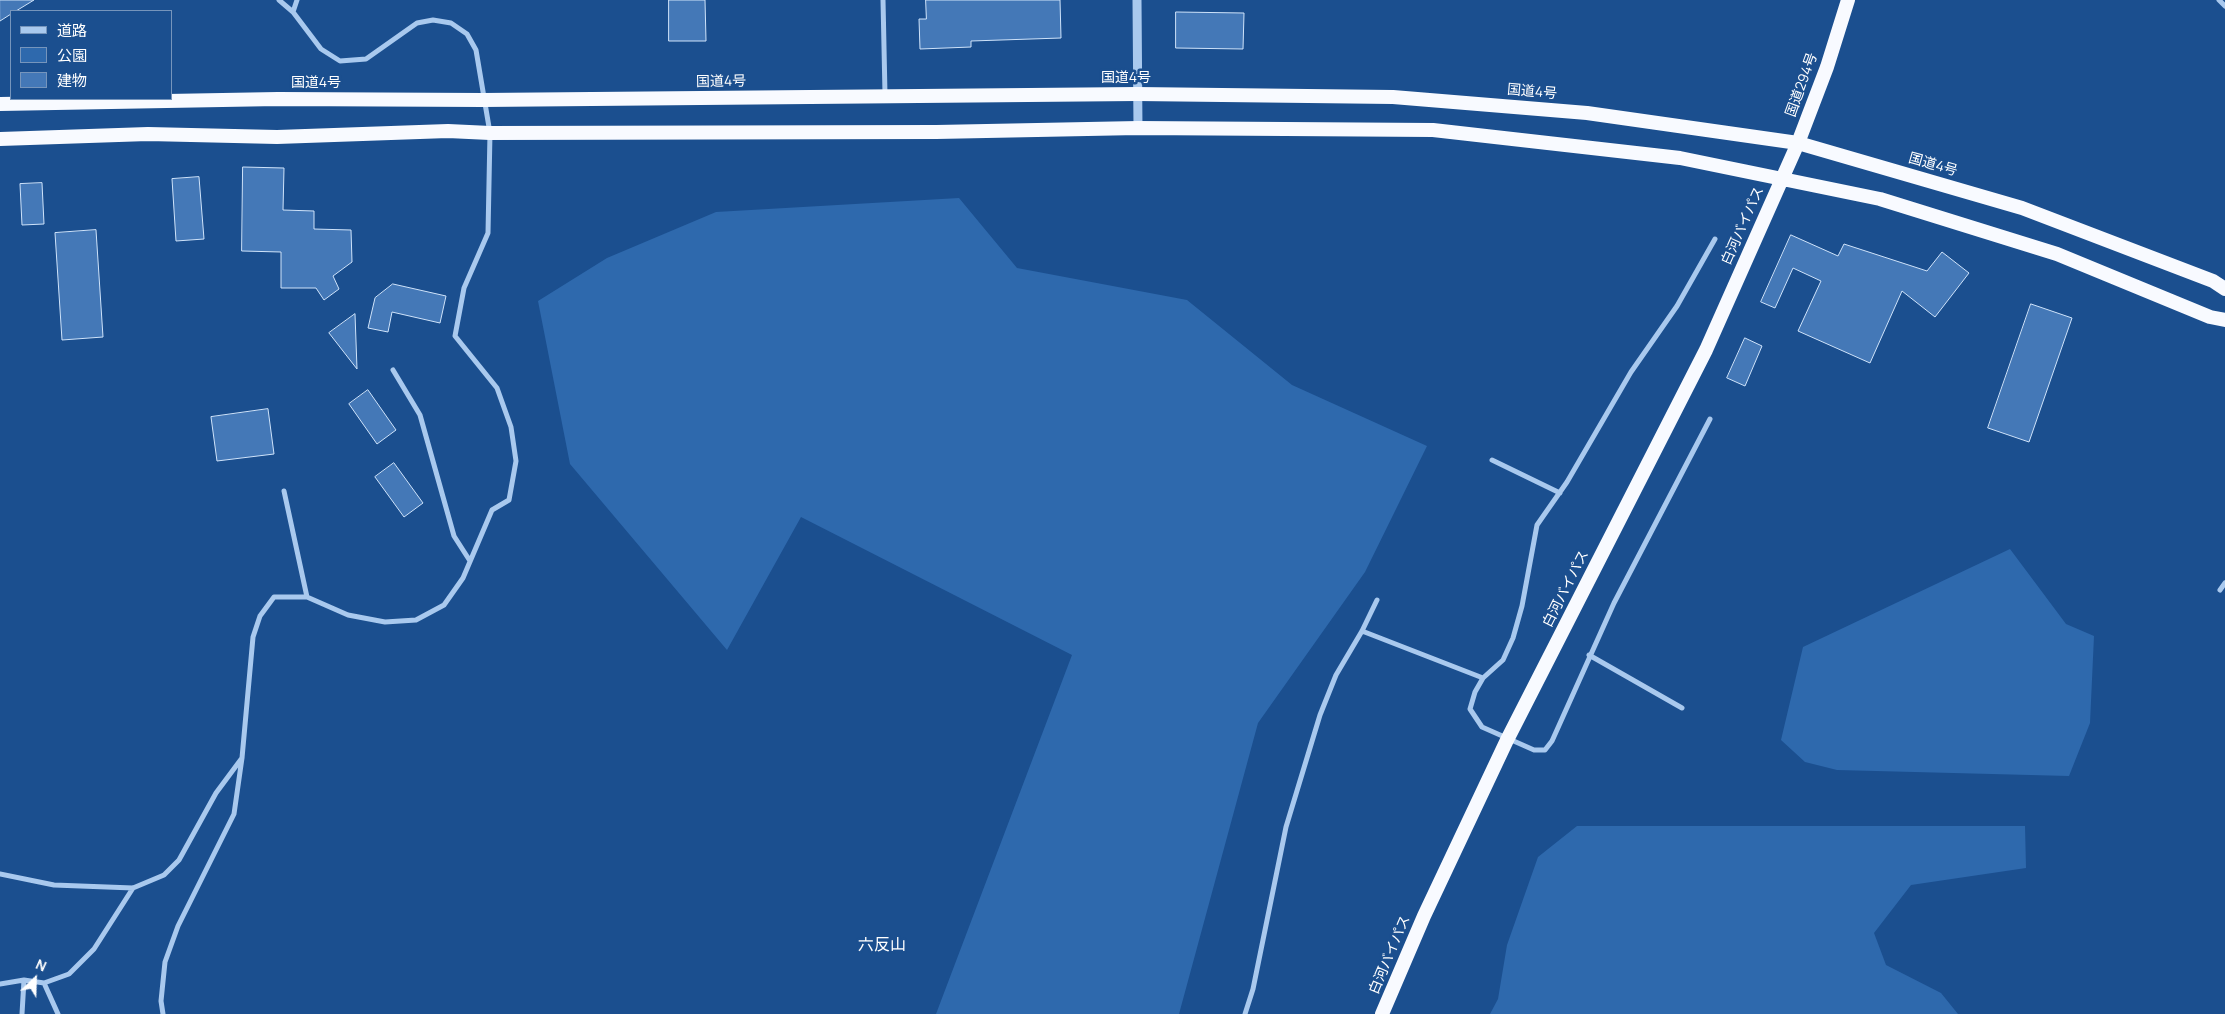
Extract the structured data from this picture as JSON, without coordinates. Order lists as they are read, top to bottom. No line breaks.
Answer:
{"streets":{"highway":["国道4号","国道294号","白河バイパス"]},"crossings":[["国道4号","国道294号"],["国道294号","白河バイパス"]],"districts":["六反山"],"legend":["道路","公園","建物"],"north":"top right"}
